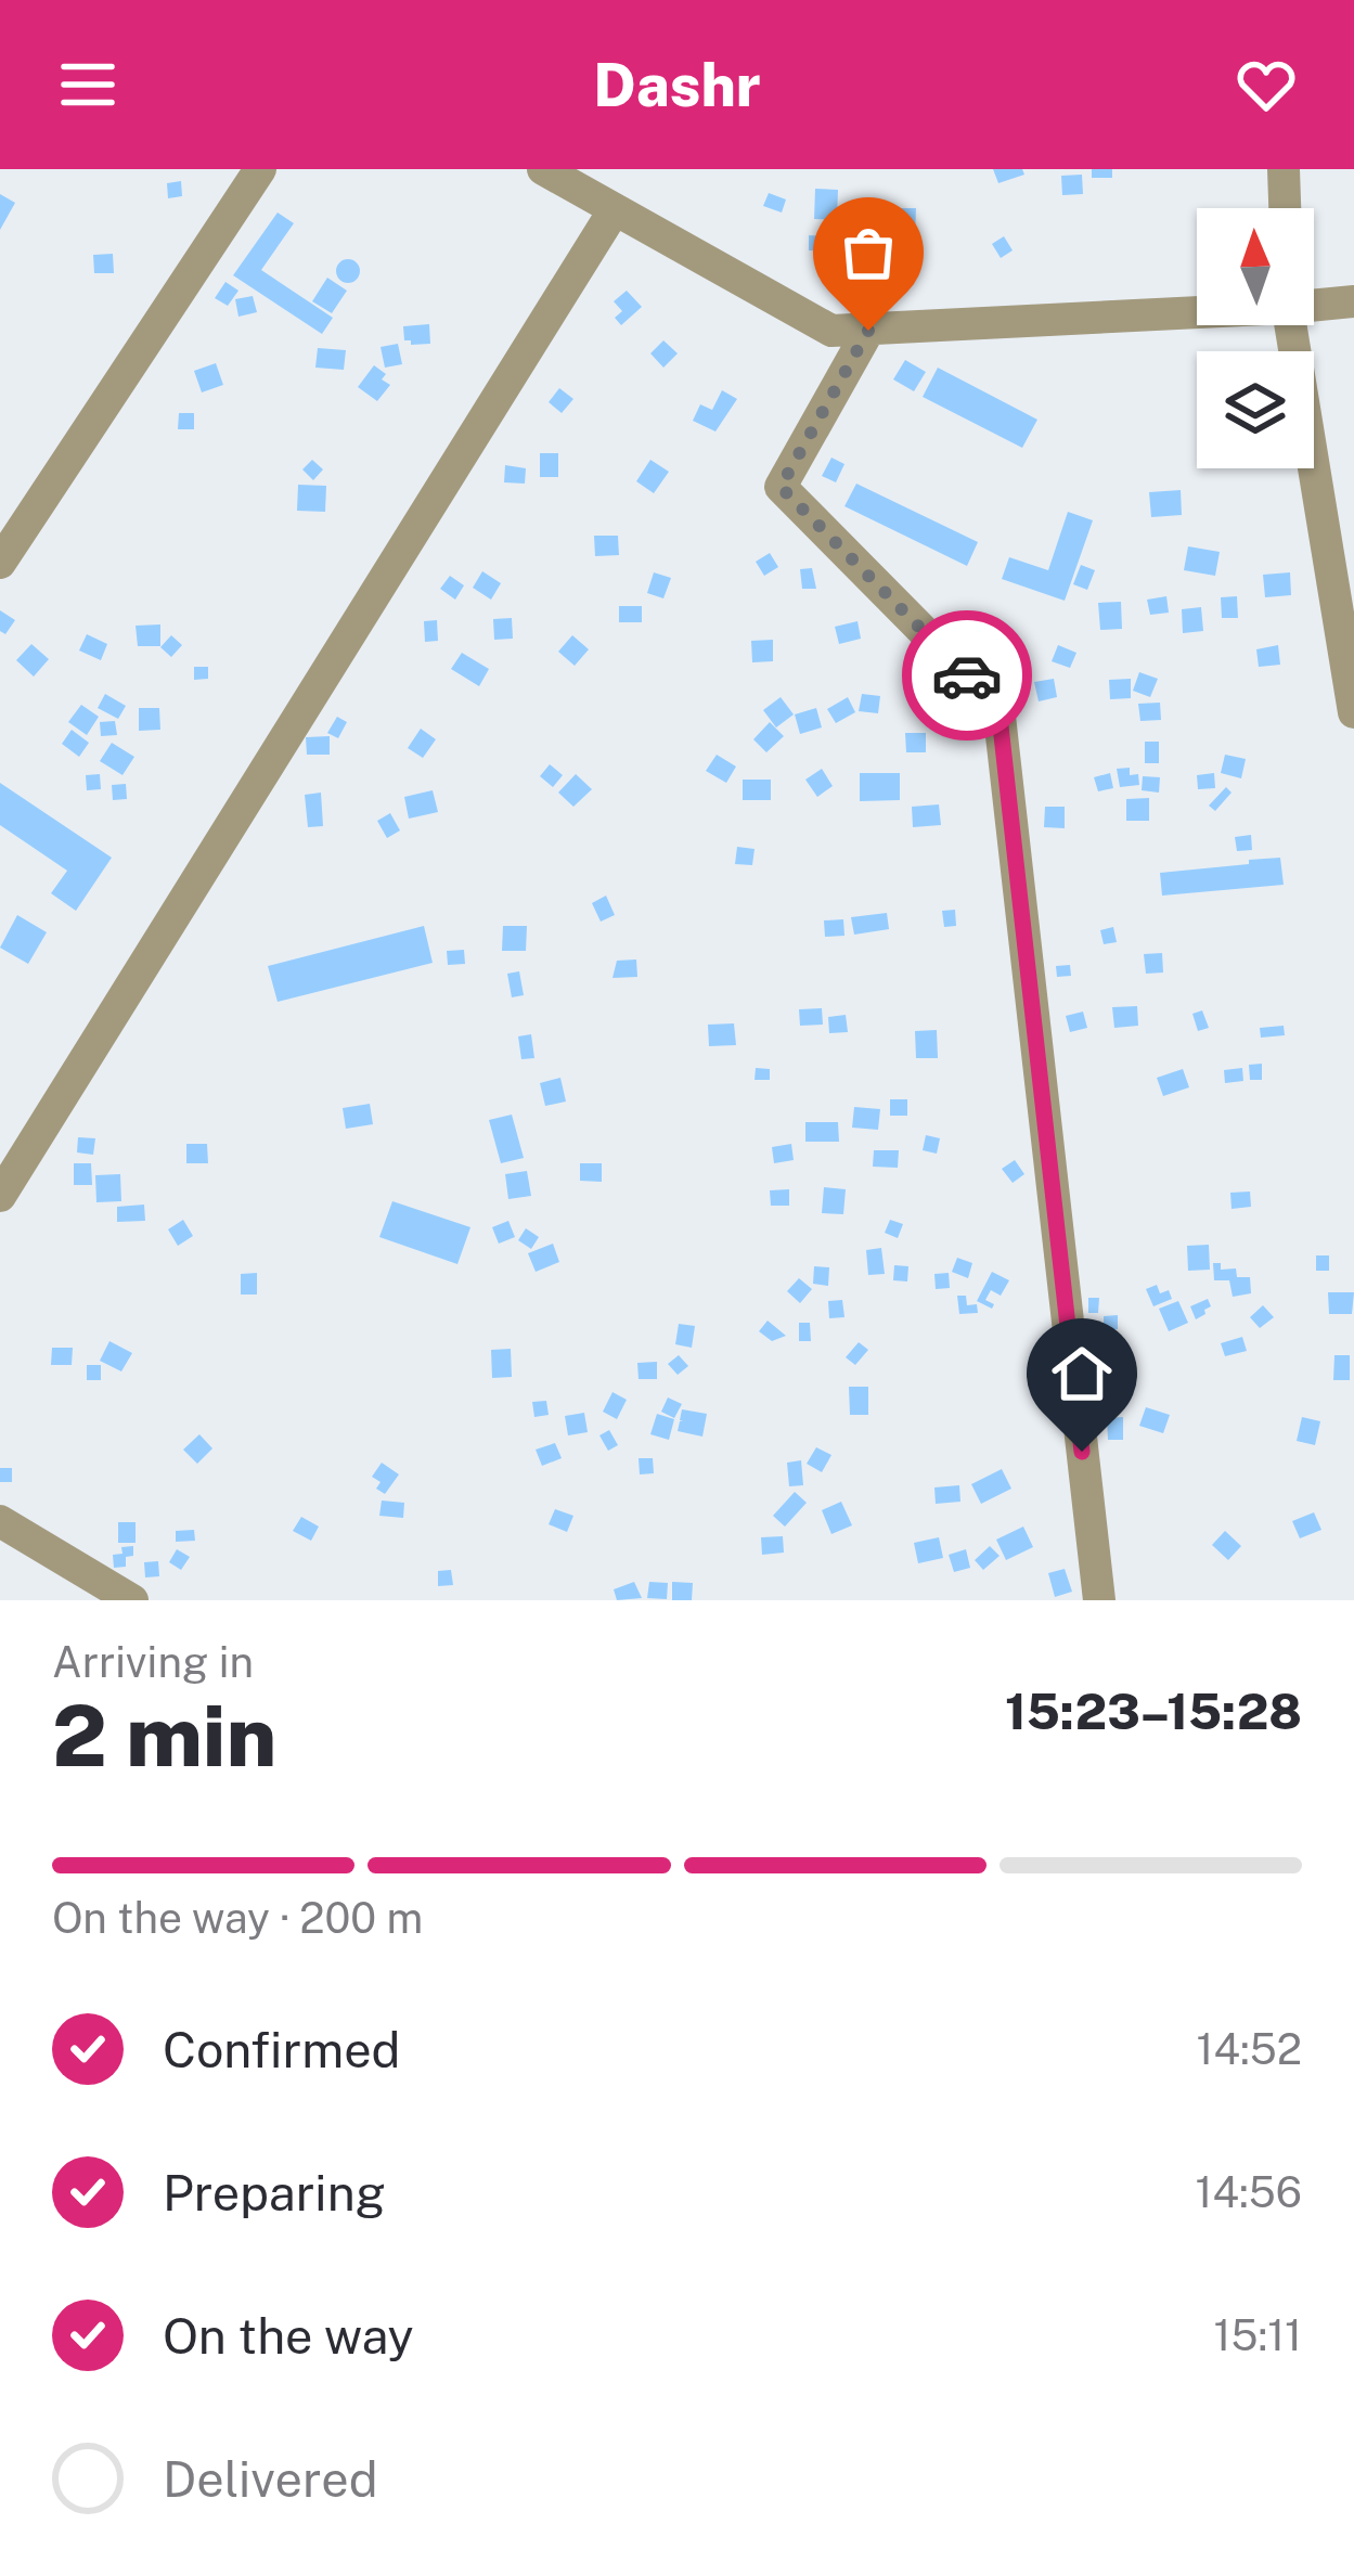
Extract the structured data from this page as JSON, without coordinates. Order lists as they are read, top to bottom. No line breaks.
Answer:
{"north":"top","page":{"header":"Dashr","heading":["2 min","Arriving in","15:23–15:28"],"bar":"On the way · 200 m","list":[["Confirmed","14:52"],["Preparing","14:56"],["On the way","15:11"],"Delivered"]}}
